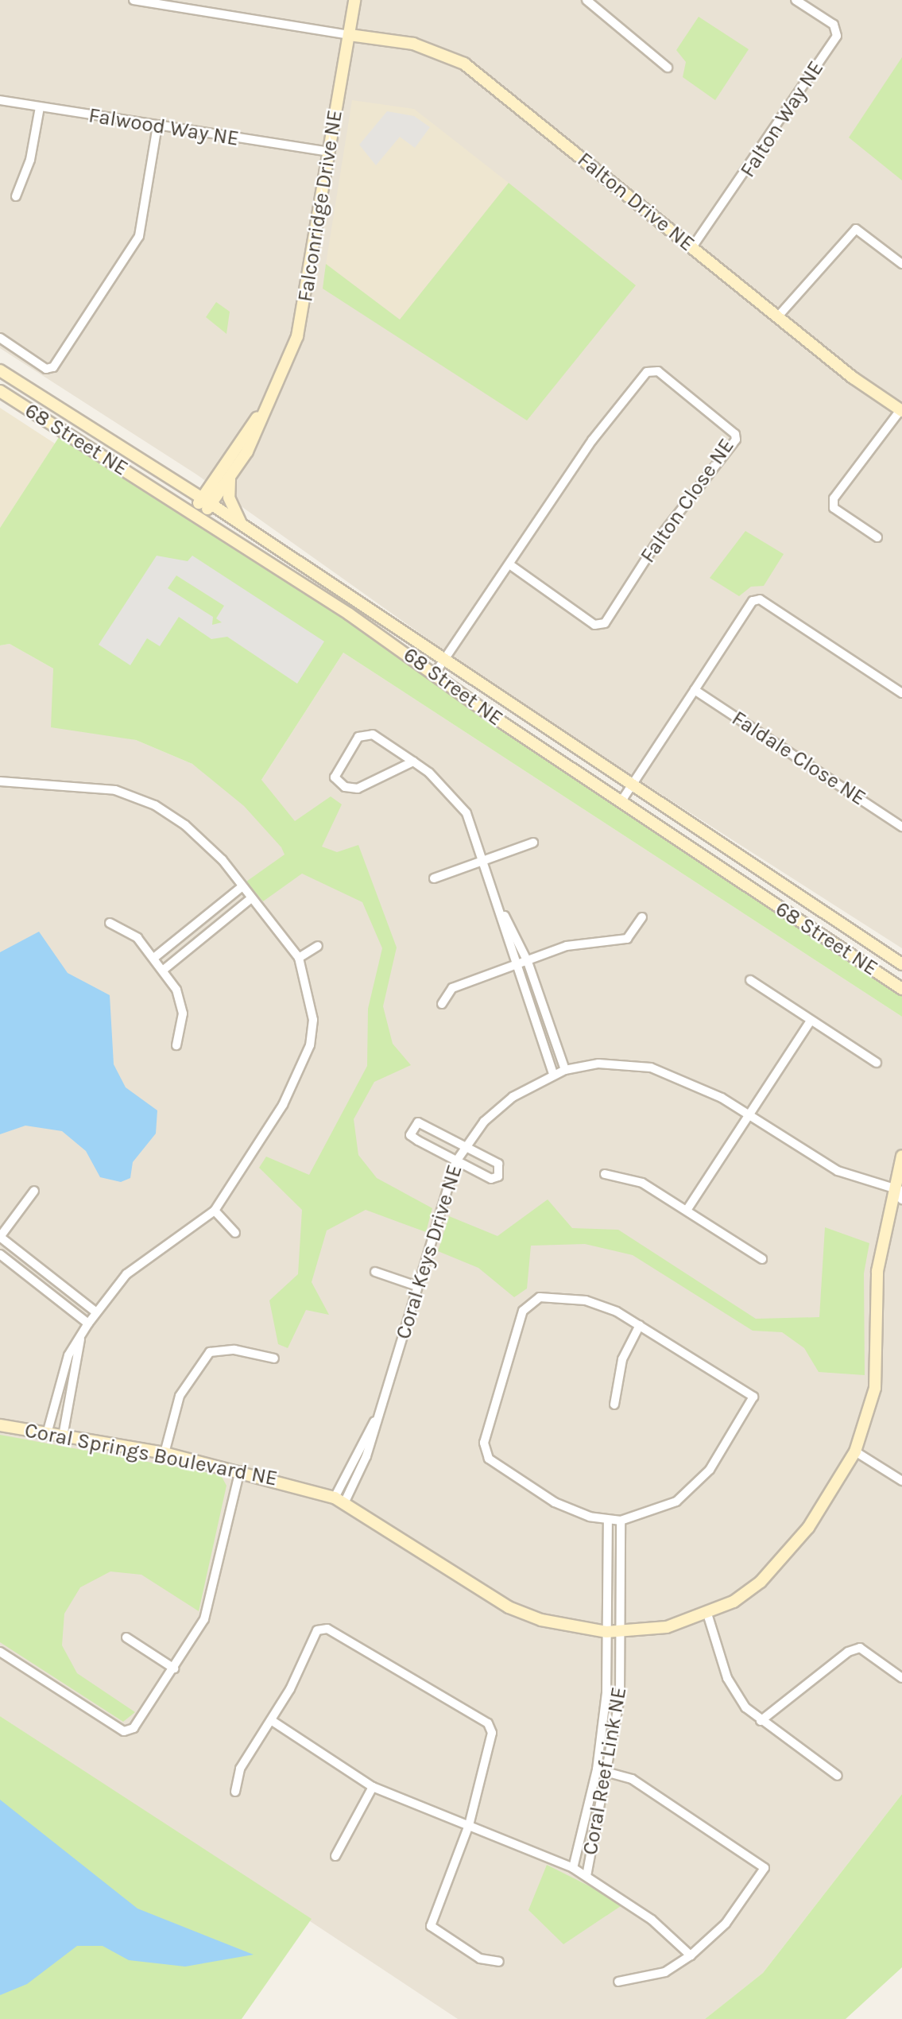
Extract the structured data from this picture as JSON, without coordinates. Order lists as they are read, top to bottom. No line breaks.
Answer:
{"streets":{"street":["Falton Way NE","Falwood Way NE","Falton Drive NE","Falconridge Drive NE","68 Street NE","Falton Close NE","Faldale Close NE","Coral Keys Drive NE","Coral Springs Boulevard NE","Coral Reef Link NE"]},"crossings":[["Falton Way NE","Falton Drive NE"],["Falwood Way NE","Falconridge Drive NE"],["Falton Drive NE","Falconridge Drive NE"],["Falconridge Drive NE","68 Street NE"],["68 Street NE","Falton Close NE"],["Coral Keys Drive NE","Coral Springs Boulevard NE"],["Coral Springs Boulevard NE","Coral Reef Link NE"]]}
